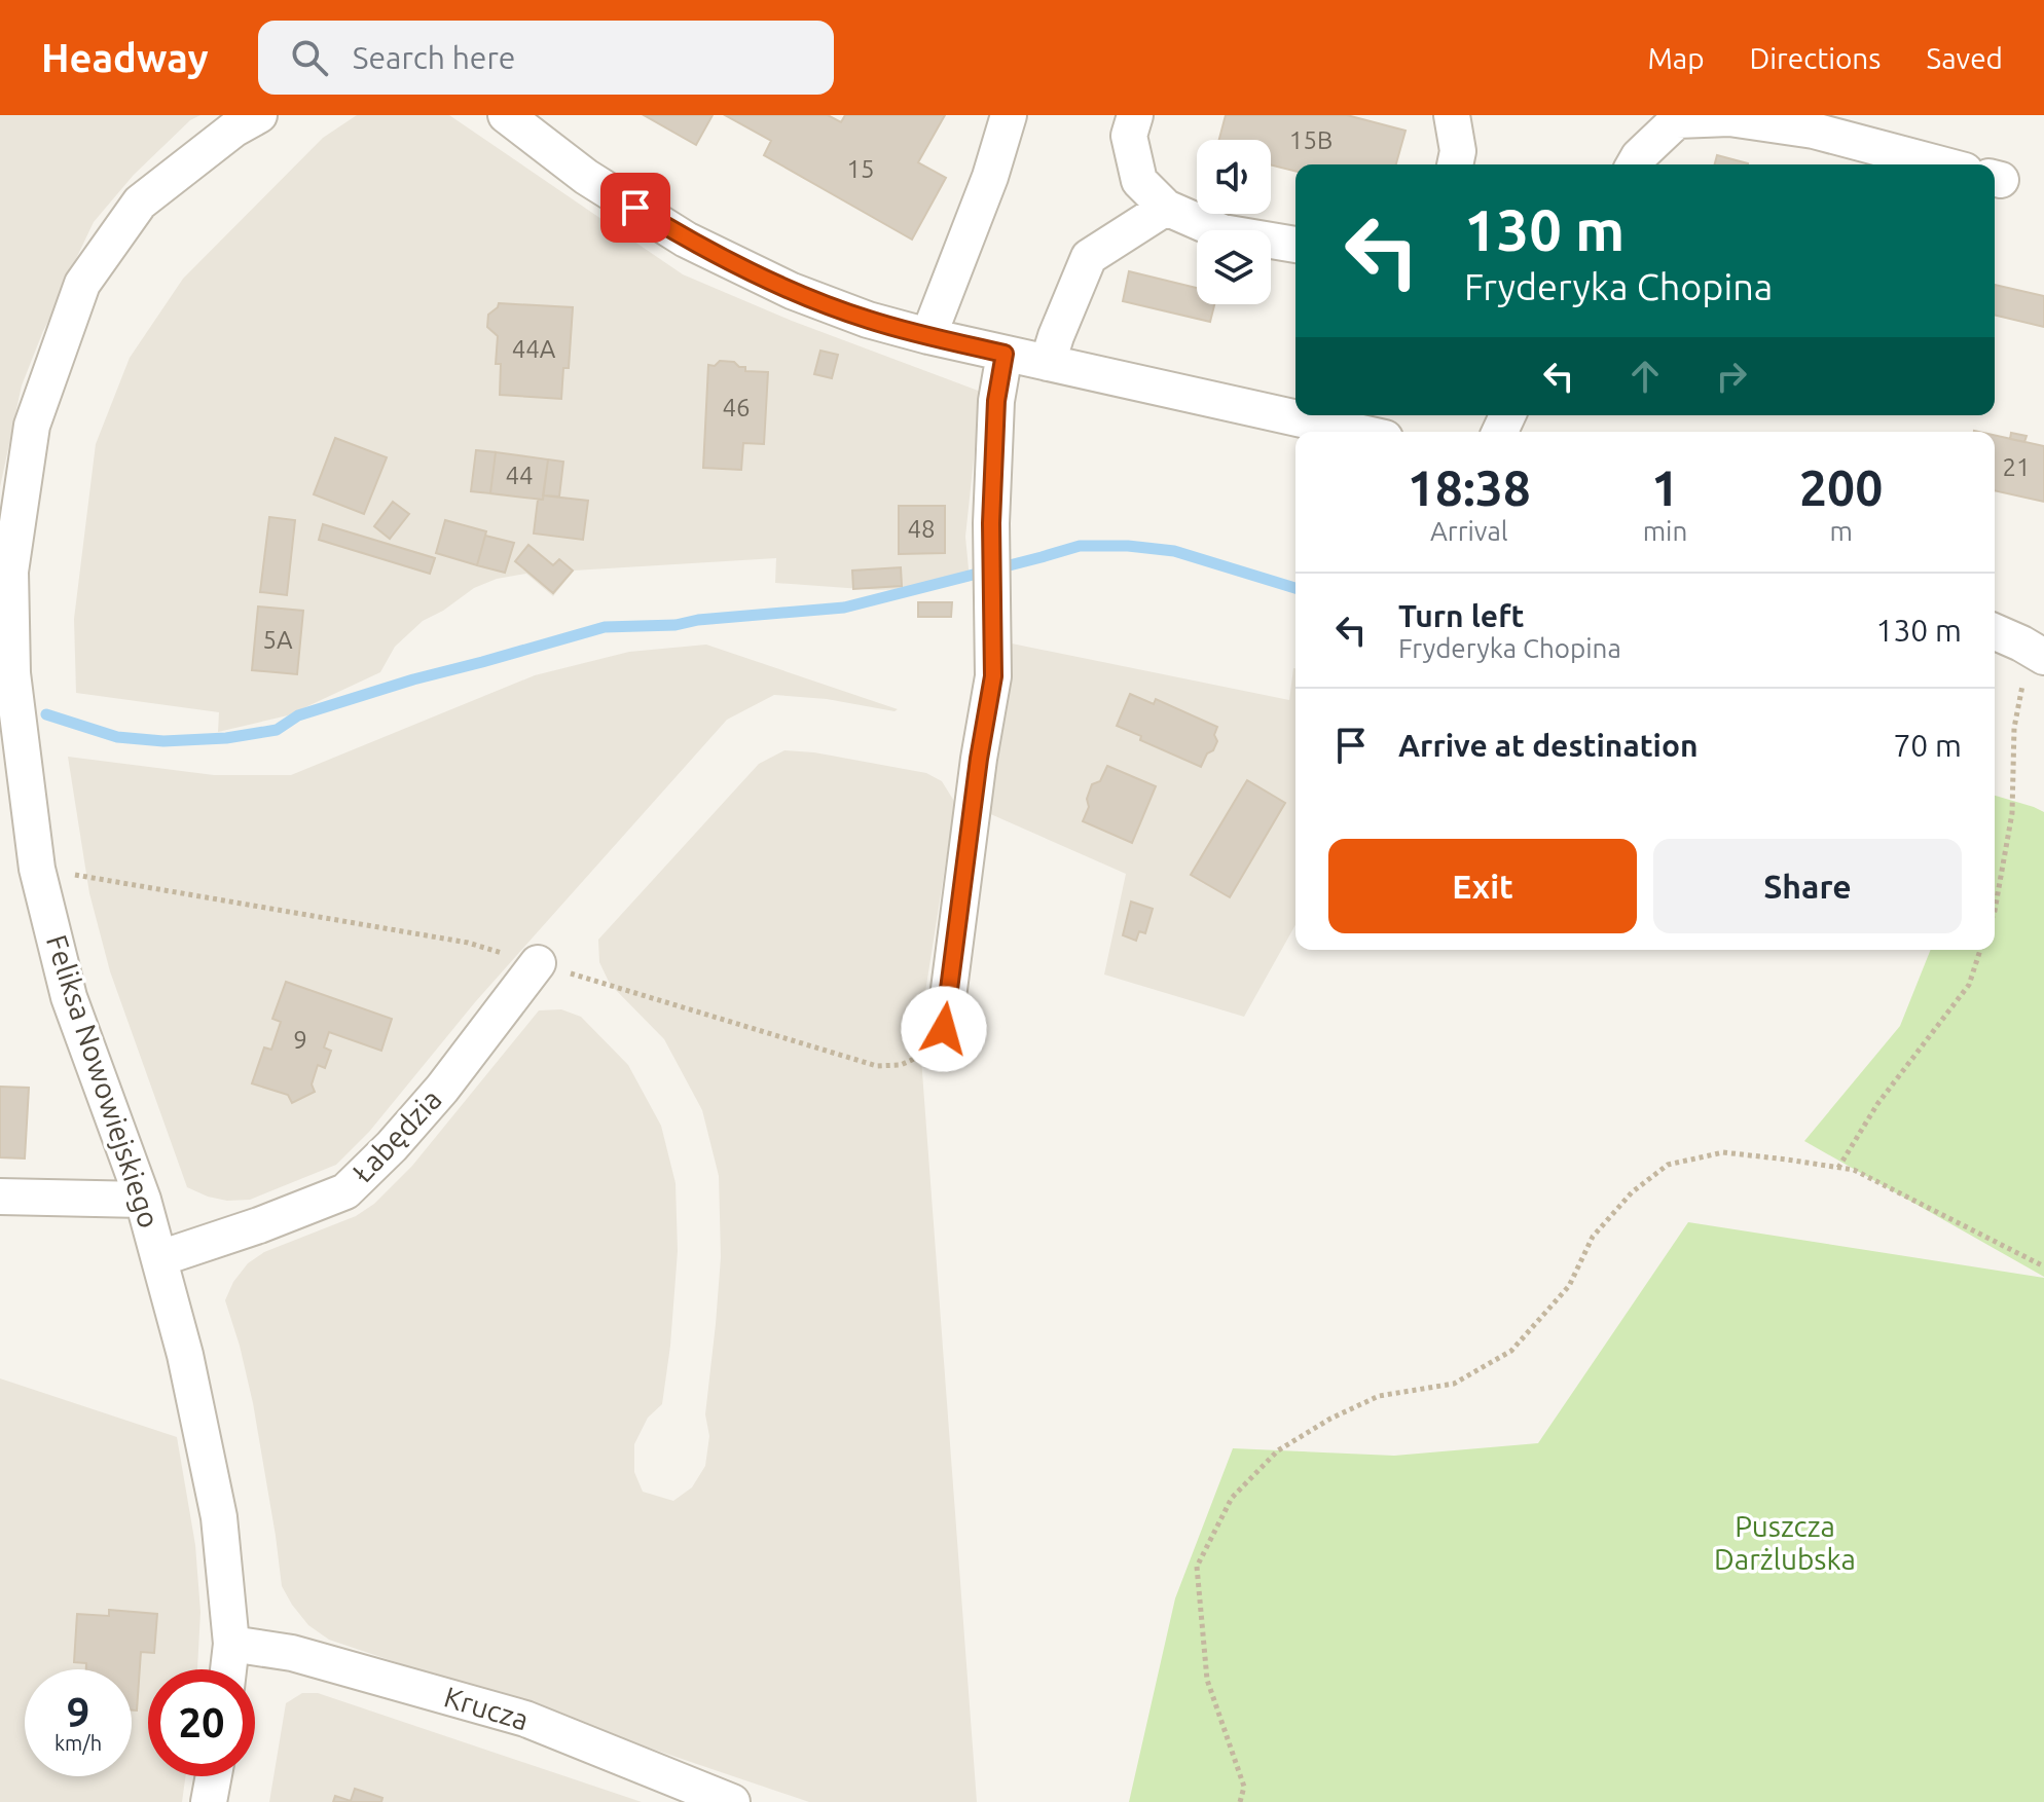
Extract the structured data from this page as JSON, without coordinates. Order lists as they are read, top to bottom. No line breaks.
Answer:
{"streets":{"street":["Feliksa Nowowiejskiego","Łabędzia","Krucza"]},"crossings":[["Feliksa Nowowiejskiego","Łabędzia"],["Feliksa Nowowiejskiego","Krucza"]],"parks":["Puszcza Darżlubska"],"house_numbers":["15B","15","44A","46","21","44","48","5A","9"],"page":{"header":"Headway","search":"Search here","nav":["Map","Directions","Saved"],"turn":["130 m","Fryderyka Chopina"],"eta":["18:38","Arrival","1","min","200","m"],"list":[{"name":"Turn left","note":"Fryderyka Chopina","value":"130 m"},{"name":"Arrive at destination","value":"70 m"}],"buttons":["Exit","Share"],"speed":"9 km/h","limit":"20"}}
